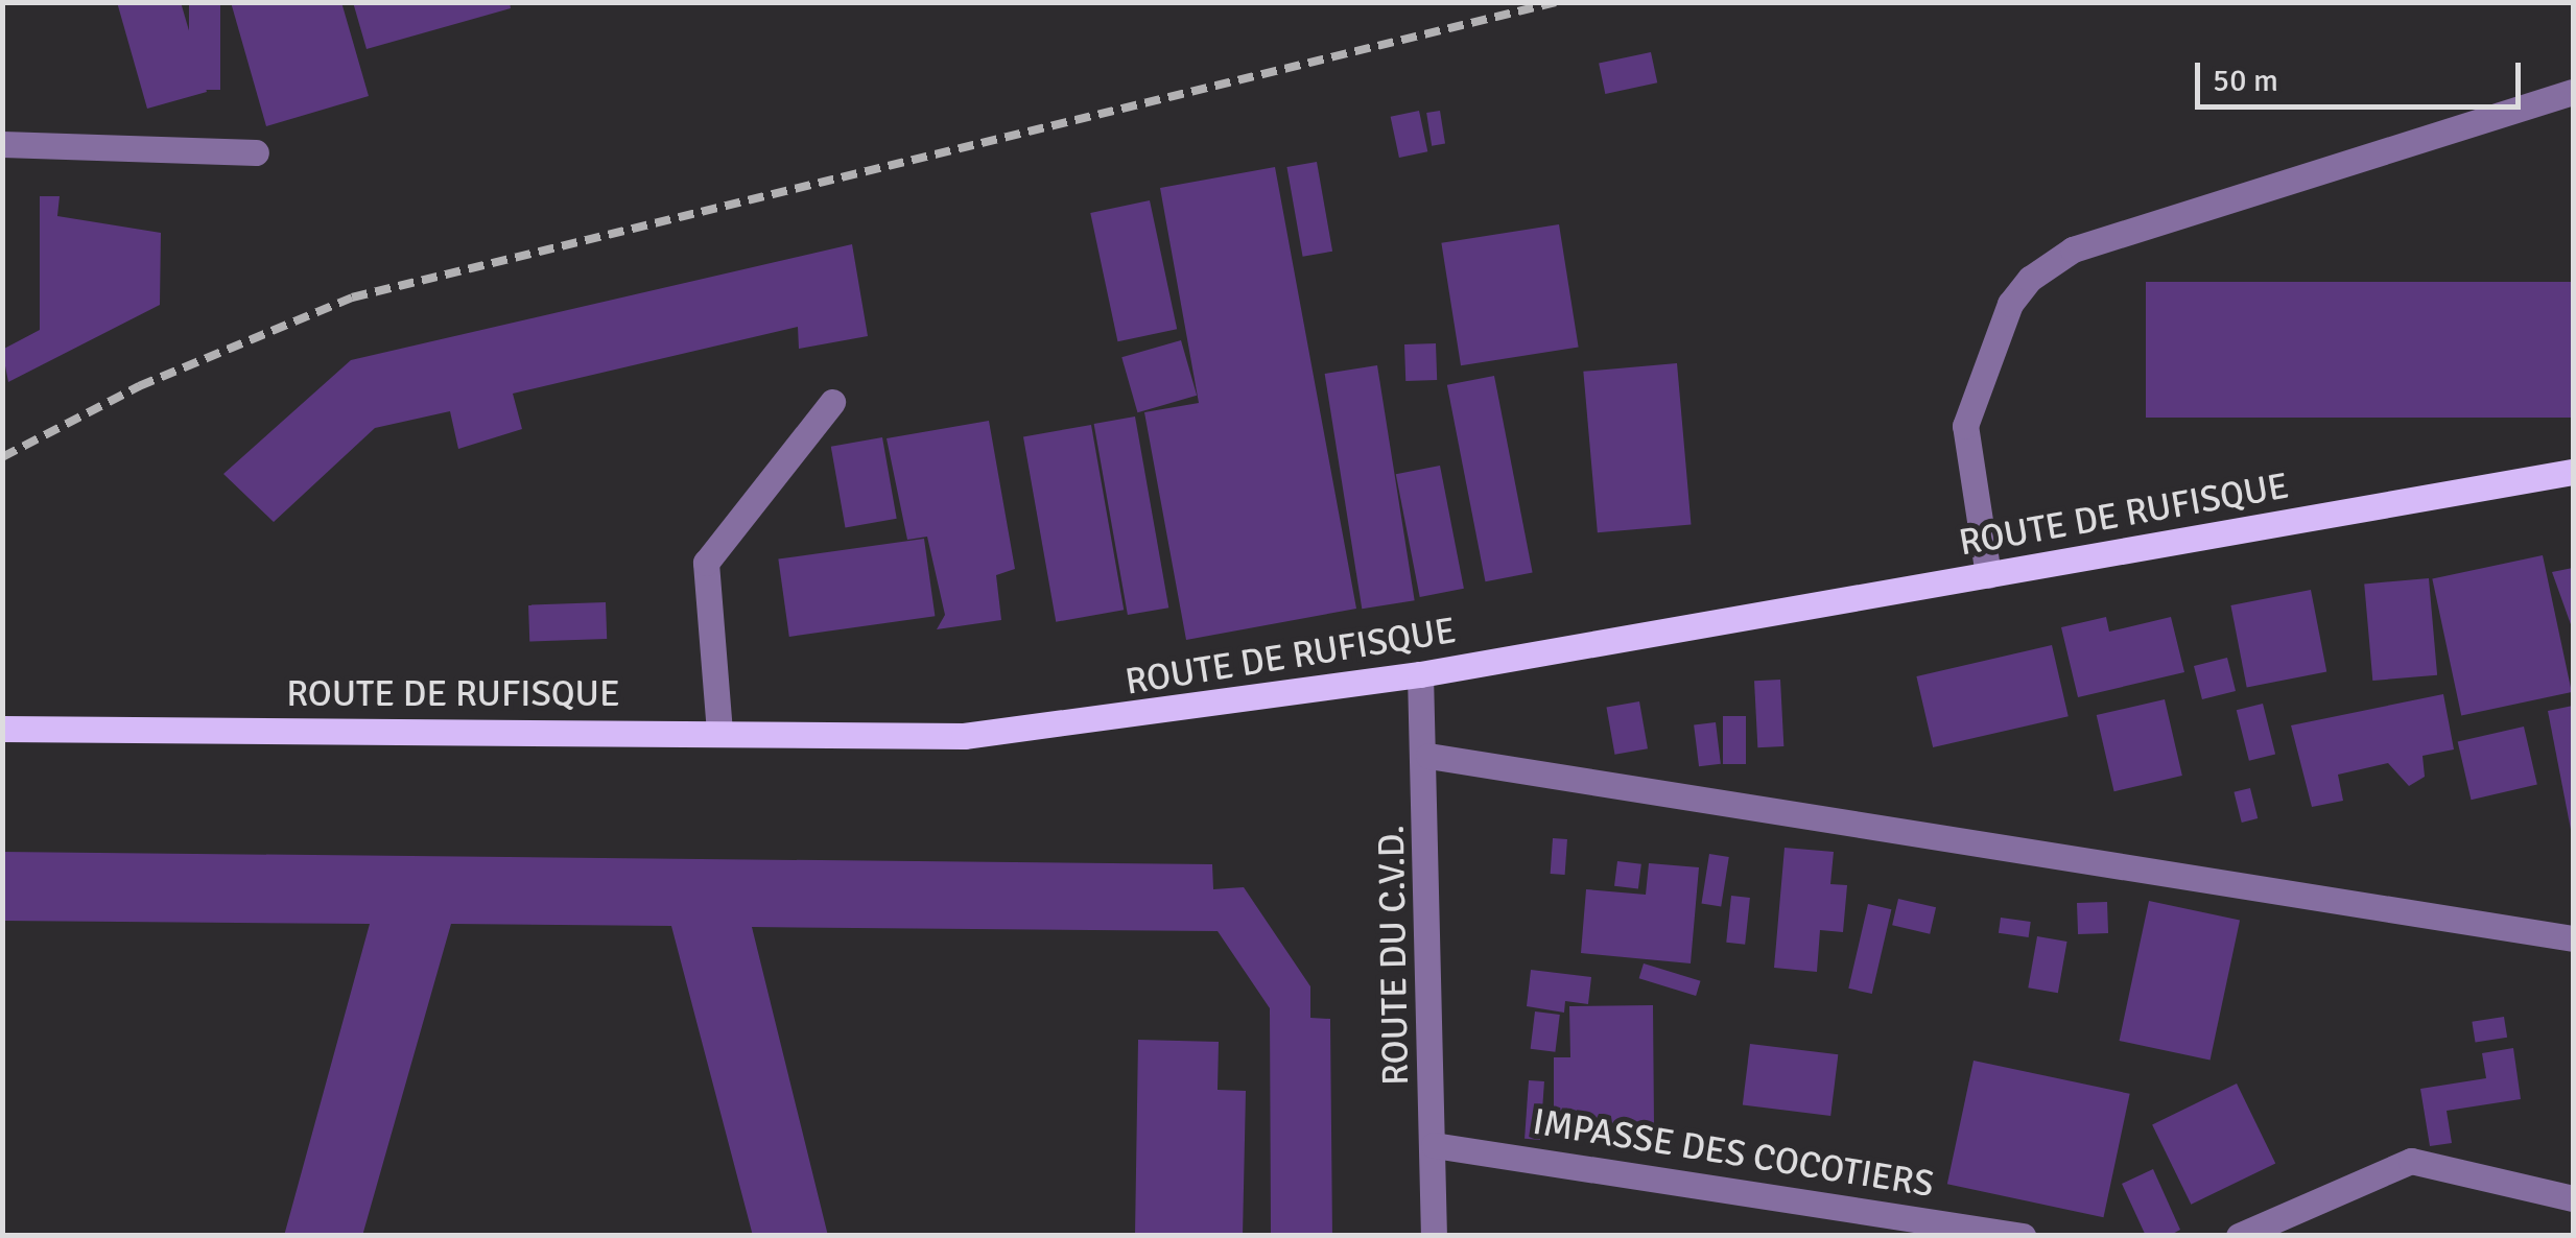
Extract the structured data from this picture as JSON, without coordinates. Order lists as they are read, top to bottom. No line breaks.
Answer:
{"streets":{"main road":["ROUTE DE RUFISQUE"],"street":["ROUTE DU C.V.D.","IMPASSE DES COCOTIERS"]},"crossings":[["ROUTE DE RUFISQUE","ROUTE DU C.V.D."],["ROUTE DU C.V.D.","IMPASSE DES COCOTIERS"]],"scale_bar":"50 m"}
